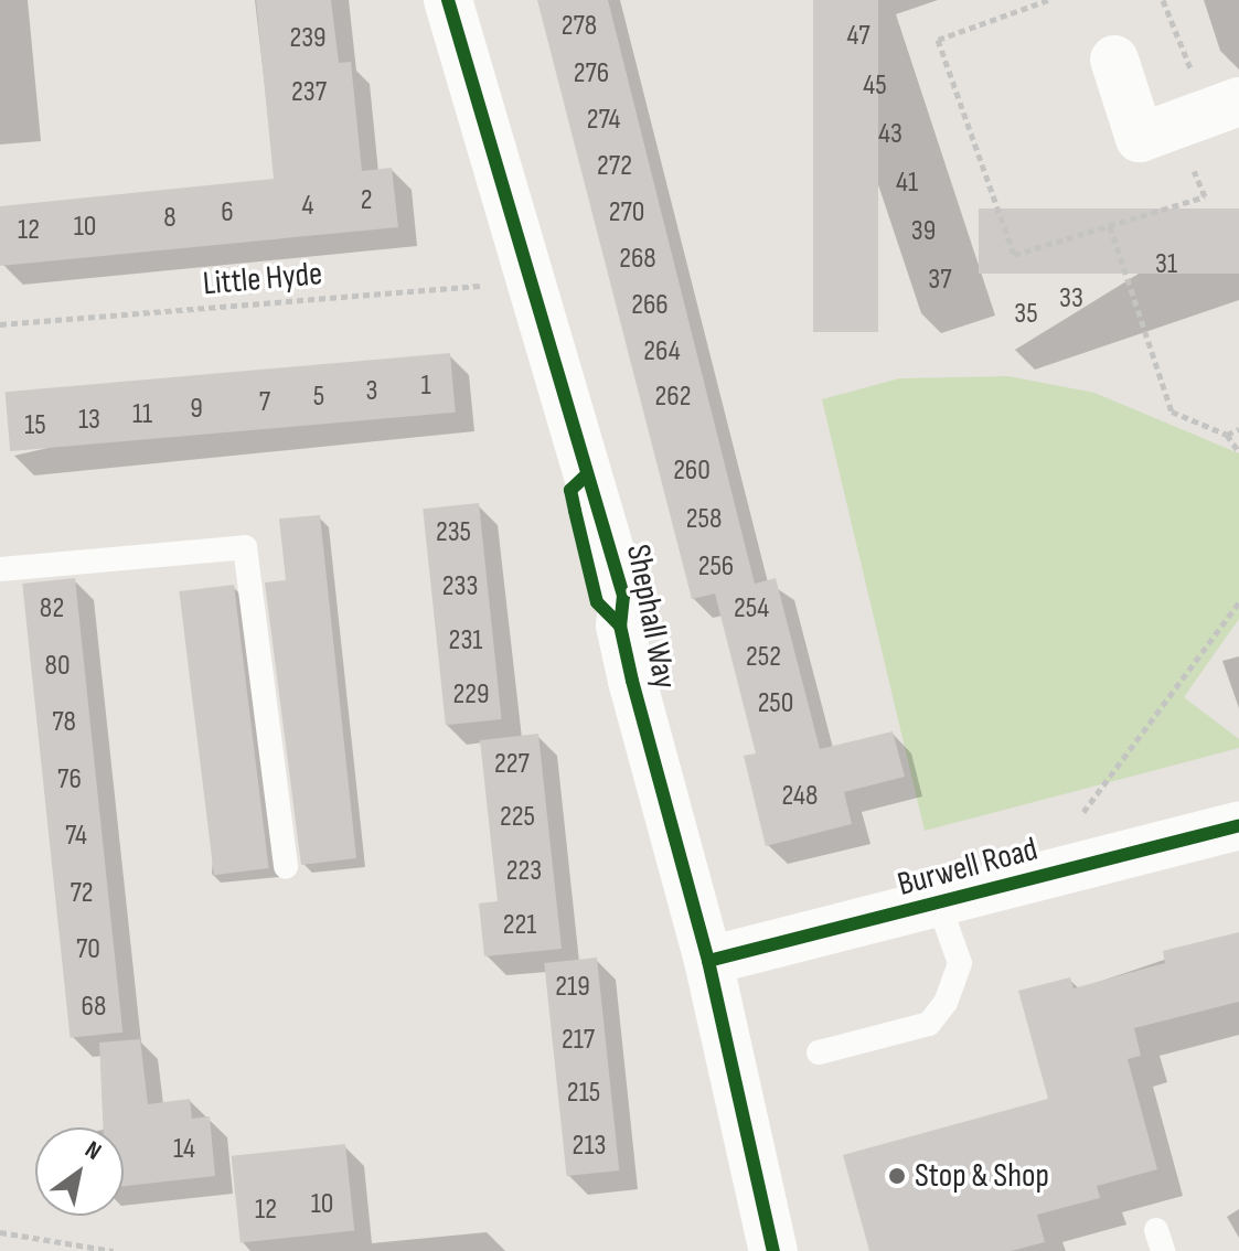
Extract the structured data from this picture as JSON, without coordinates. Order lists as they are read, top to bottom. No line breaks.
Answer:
{"streets":{"street":["Shephall Way","Burwell Road"],"path":["Little Hyde"]},"crossings":[["Little Hyde","Shephall Way"],["Shephall Way","Burwell Road"]],"places":["Stop & Shop"],"house_numbers":["278","47","239","276","45","237","274","43","272","41","2","4","6","270","8","10","12","39","268","31","37","33","266","35","264","1","3","5","262","7","9","11","13","15","260","258","235","256","233","82","254","231","252","80","229","250","78","227","76","248","225","74","223","72","221","70","219","68","217","215","213","14","10","12"],"north":"top right"}
